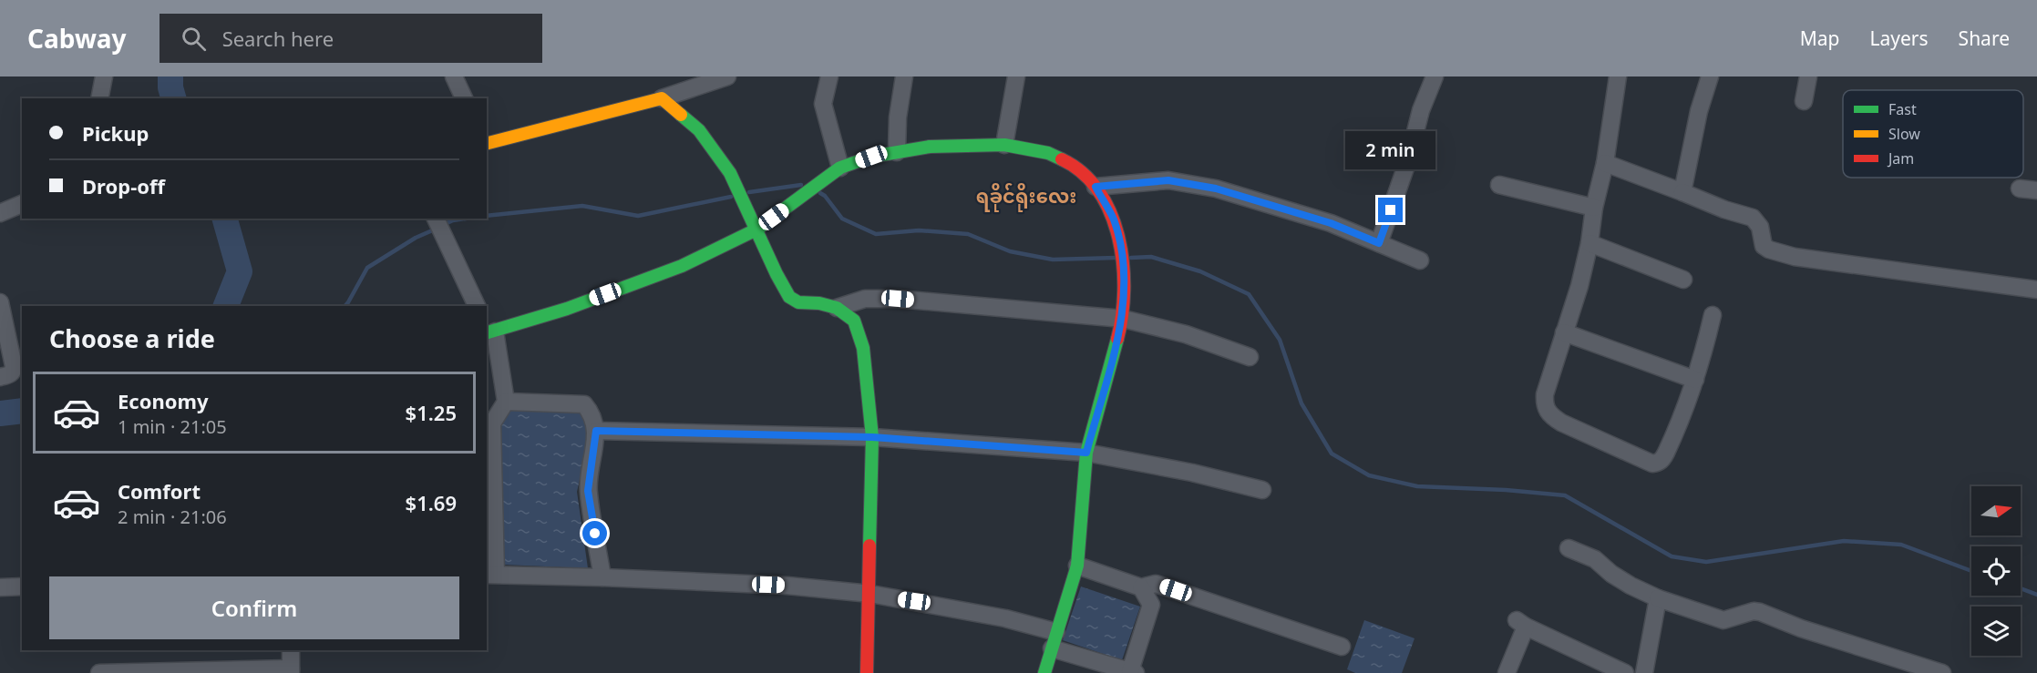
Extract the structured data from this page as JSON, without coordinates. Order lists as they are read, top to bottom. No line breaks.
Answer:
{"districts":["ရခိုင်ရိုးလေး"],"legend":["Fast","Slow","Jam"],"north":"right","page":{"header":"Cabway","search":"Search here","nav":["Map","Layers","Share"],"banner":["Pickup","Drop-off"],"bubble":"2 min","heading":"Choose a ride","list":[{"name":"Economy","note":"1 min · 21:05","value":"$1.25"},{"name":"Comfort","note":"2 min · 21:06","value":"$1.69"}],"buttons":"Confirm"}}
